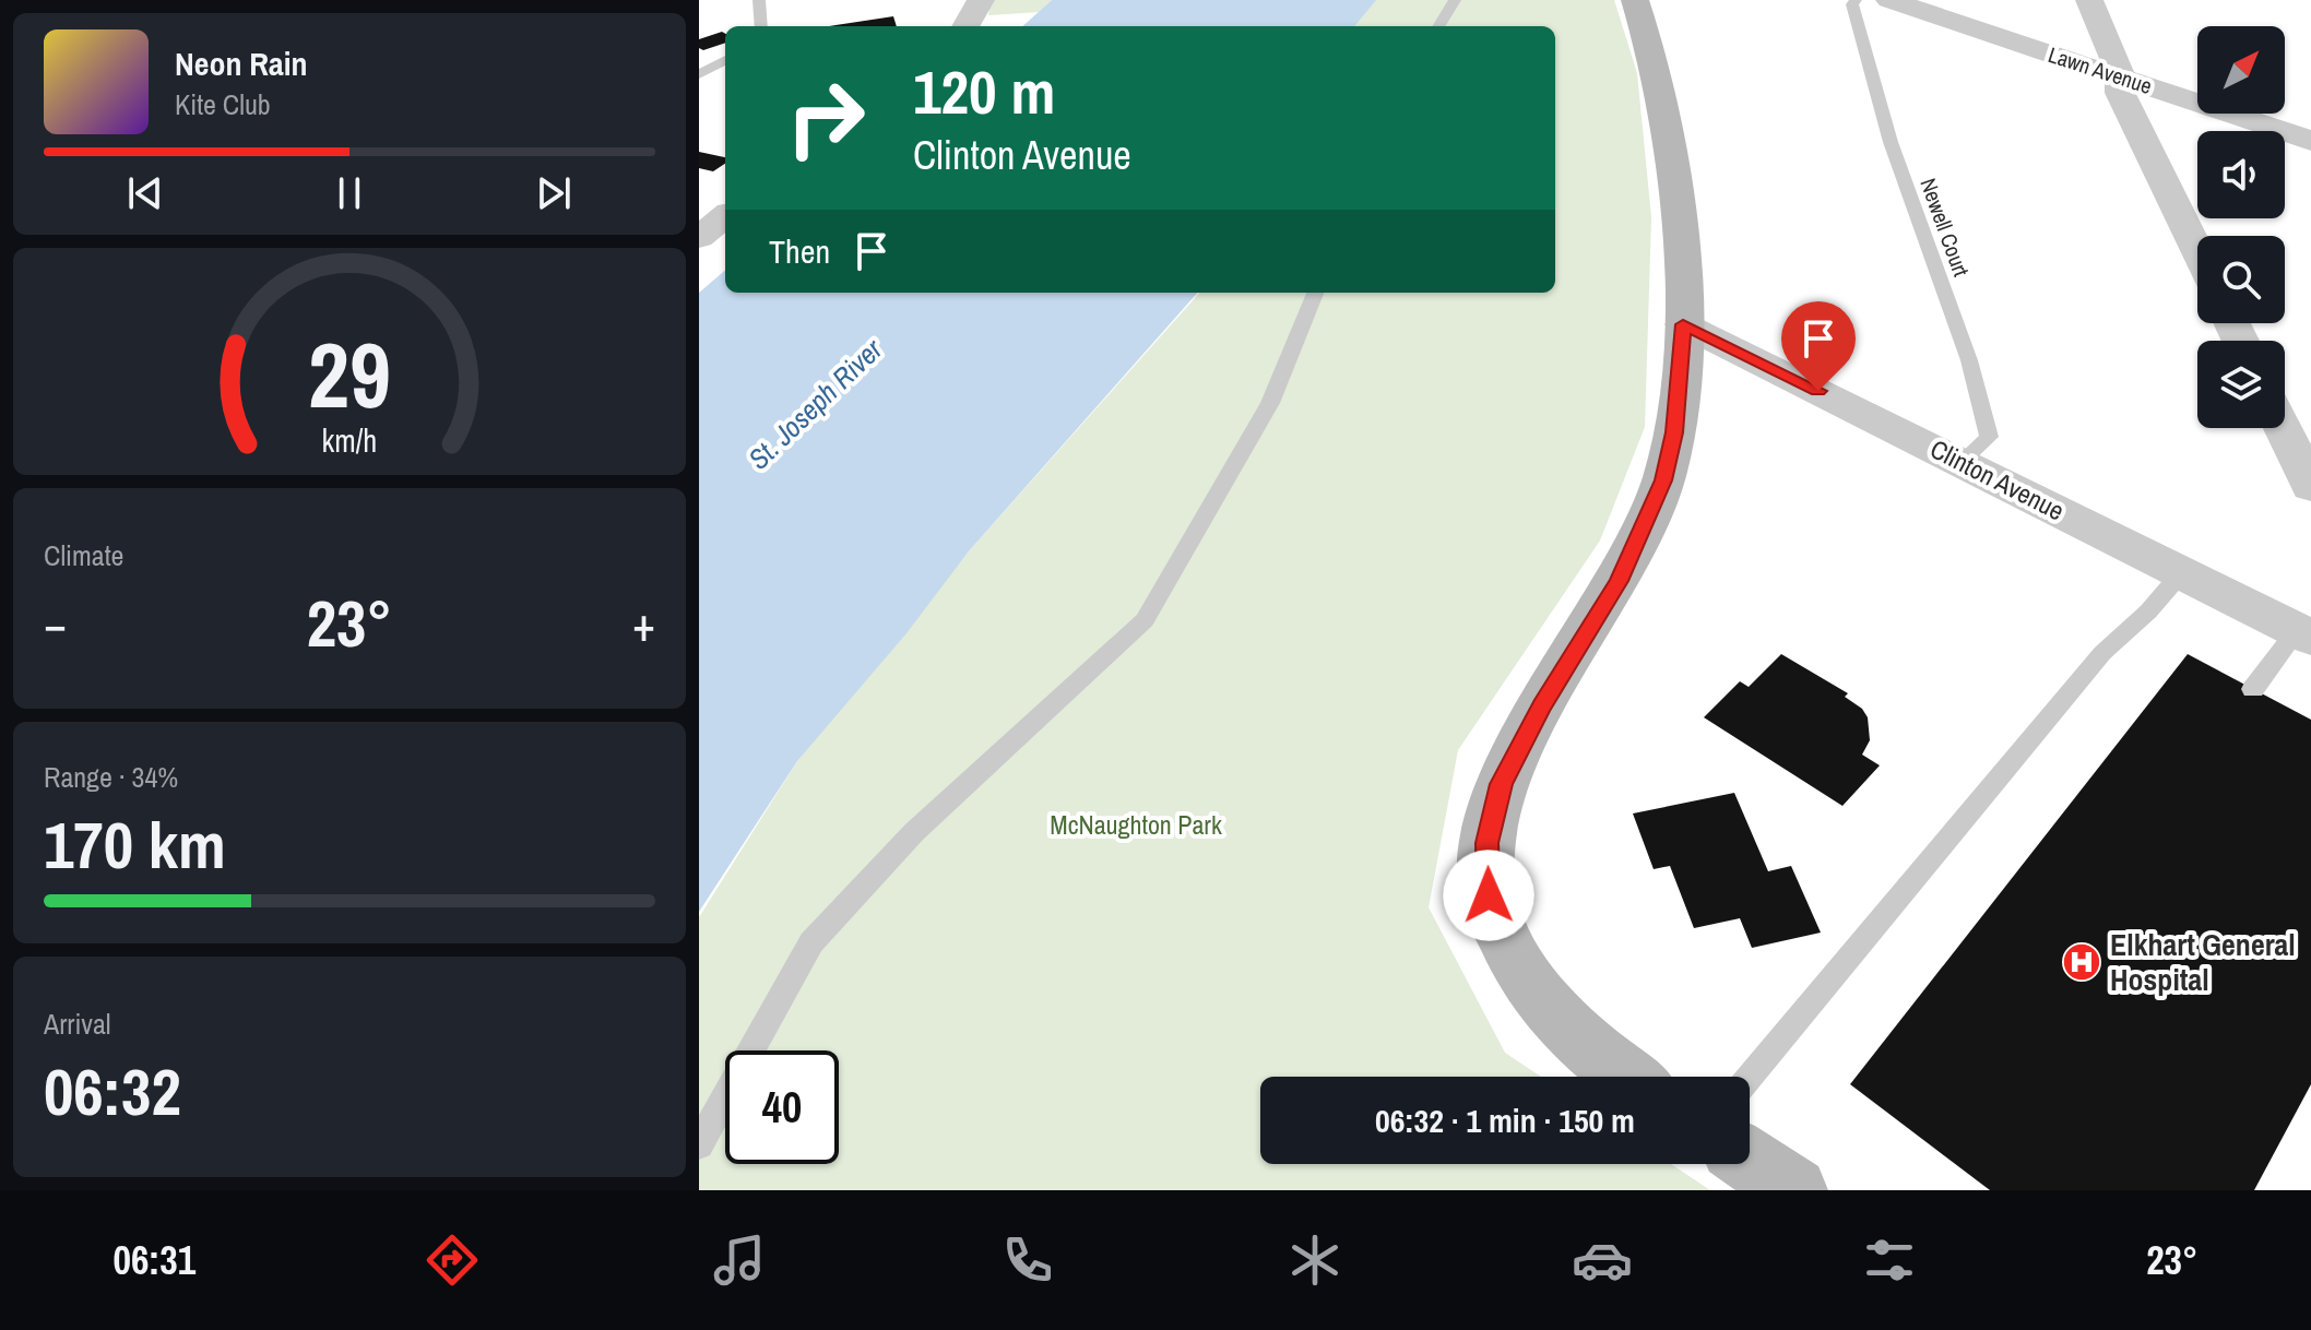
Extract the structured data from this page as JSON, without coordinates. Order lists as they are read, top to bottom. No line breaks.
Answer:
{"streets":{"street":["Lawn Avenue","Clinton Avenue"],"lane":["Newell Court"]},"crossings":[["Newell Court","Clinton Avenue"]],"water":["St. Joseph River"],"parks":["McNaughton Park"],"places":{"hospital":["Elkhart General Hospital"]},"north":"top right","page":{"turn":["120 m","Clinton Avenue"],"song":["Neon Rain","Kite Club"],"then":"Then","tile":["Climate",["Range · 34%","170 km"],["Arrival","06:32"]],"heat":["−","23°","+"],"limit":"40","trip":"06:32 · 1 min · 150 m","tabs":["06:31","23°"],"gauge":["29","km/h"]}}
